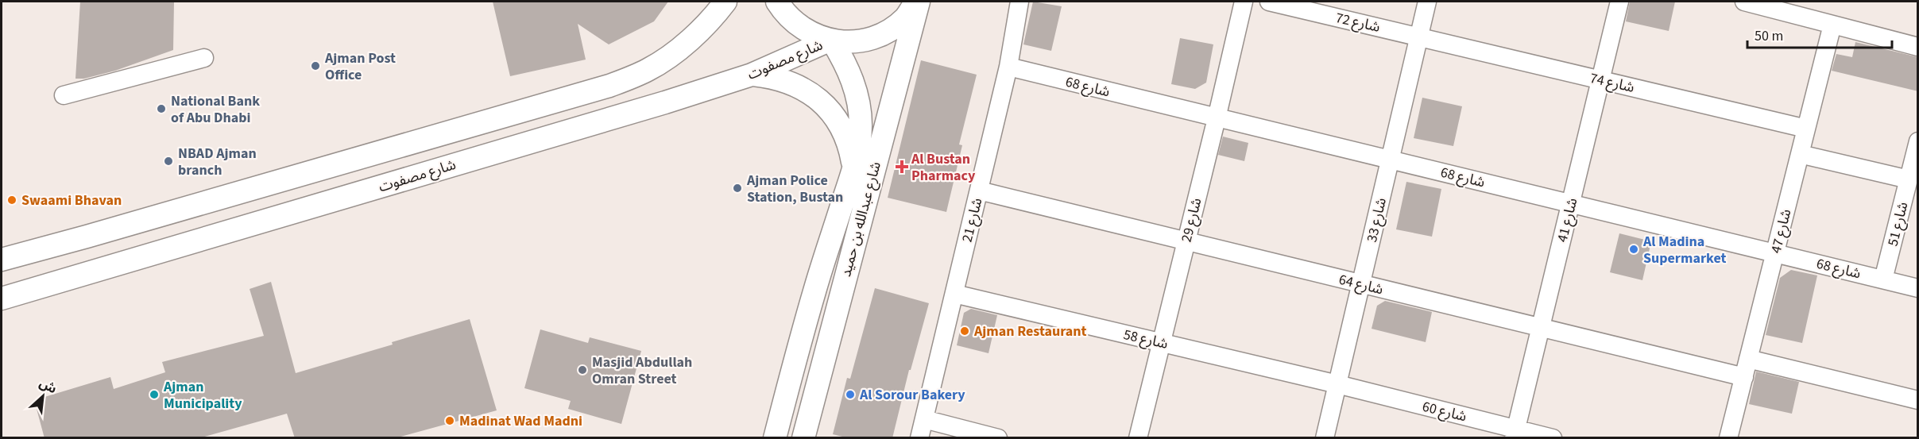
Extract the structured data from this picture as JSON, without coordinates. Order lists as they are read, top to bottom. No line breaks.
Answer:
{"streets":{"street":["شارع 72","شارع مصفوت","شارع 74","شارع 68","شارع عبدالله بن حميد","شارع 21","شارع 29","شارع 33","شارع 41","شارع 51","شارع 47","شارع 64","شارع 58","شارع 60"]},"crossings":[["شارع 72","شارع 74"],["شارع 72","شارع 33"],["شارع مصفوت","شارع عبدالله بن حميد"],["شارع 74","شارع 33"],["شارع 74","شارع 41"],["شارع 74","شارع 47"],["شارع 68","شارع 21"],["شارع 68","شارع 29"],["شارع 68","شارع 33"],["شارع 68","شارع 41"],["شارع 68","شارع 51"],["شارع 68","شارع 47"],["شارع 21","شارع 64"],["شارع 21","شارع 58"],["شارع 29","شارع 64"],["شارع 29","شارع 58"],["شارع 33","شارع 64"],["شارع 33","شارع 58"],["شارع 33","شارع 60"],["شارع 41","شارع 64"],["شارع 41","شارع 60"],["شارع 47","شارع 64"],["شارع 58","شارع 60"]],"places":{"other":["Ajman Post Office","National Bank of Abu Dhabi","NBAD Ajman branch","Ajman Police Station, Bustan","Swaami Bhavan","Al Madina Supermarket","Ajman Restaurant","Masjid Abdullah Omran Street","Ajman Municipality","Al Sorour Bakery","Madinat Wad Madni"],"health":["Al Bustan Pharmacy"]},"scale_bar":"50 m","north":"top right"}
